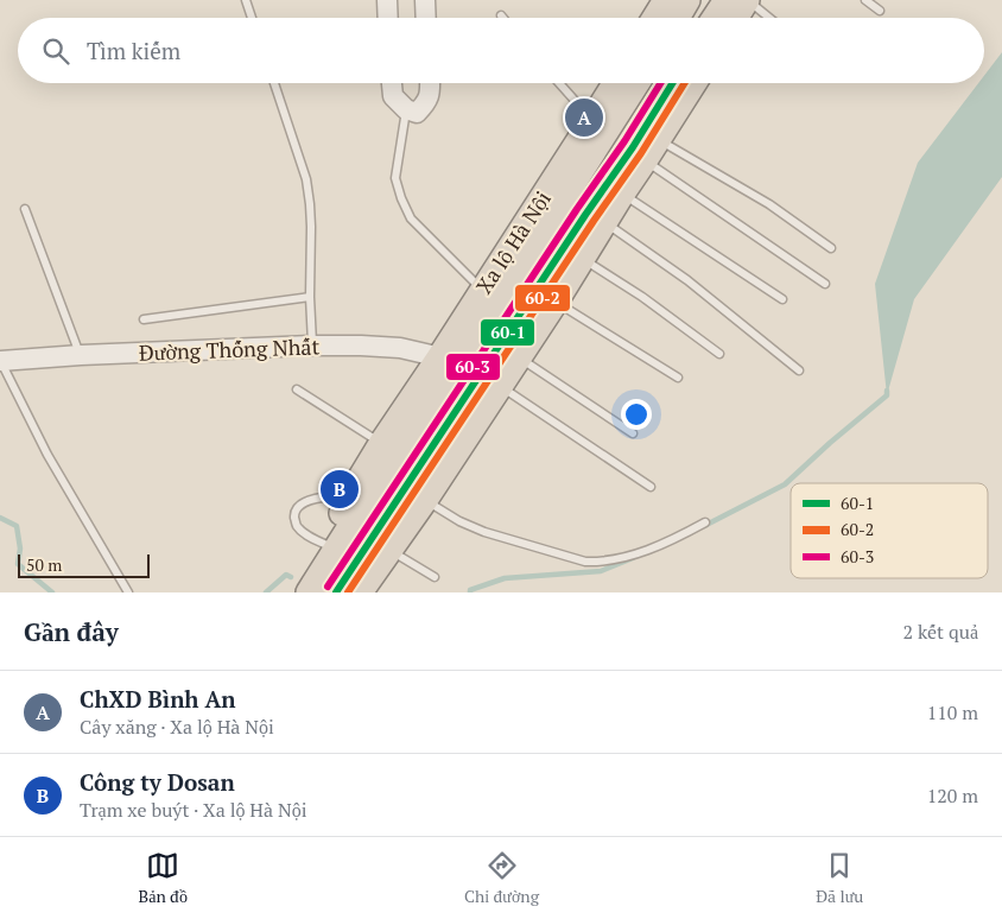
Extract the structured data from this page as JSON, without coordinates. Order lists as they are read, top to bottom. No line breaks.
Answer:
{"streets":{"highway":["Xa lộ Hà Nội"],"street":["Đường Thống Nhất"]},"crossings":[["Xa lộ Hà Nội","Đường Thống Nhất"]],"lines":["transit line 60-1","transit line 60-2","transit line 60-3"],"legend":["60-1","60-2","60-3"],"scale_bar":"50 m","page":{"search":"Tìm kiếm","pins":["A","B"],"scale":"50 m","heading":["Gần đây","2 kết quả"],"list":[{"mark":"A","name":"ChXD Bình An","note":"Cây xăng · Xa lộ Hà Nội","value":"110 m"},{"mark":"B","name":"Công ty Dosan","note":"Trạm xe buýt · Xa lộ Hà Nội","value":"120 m"}],"nav":["Bản đồ","Chỉ đường","Đã lưu"]}}
